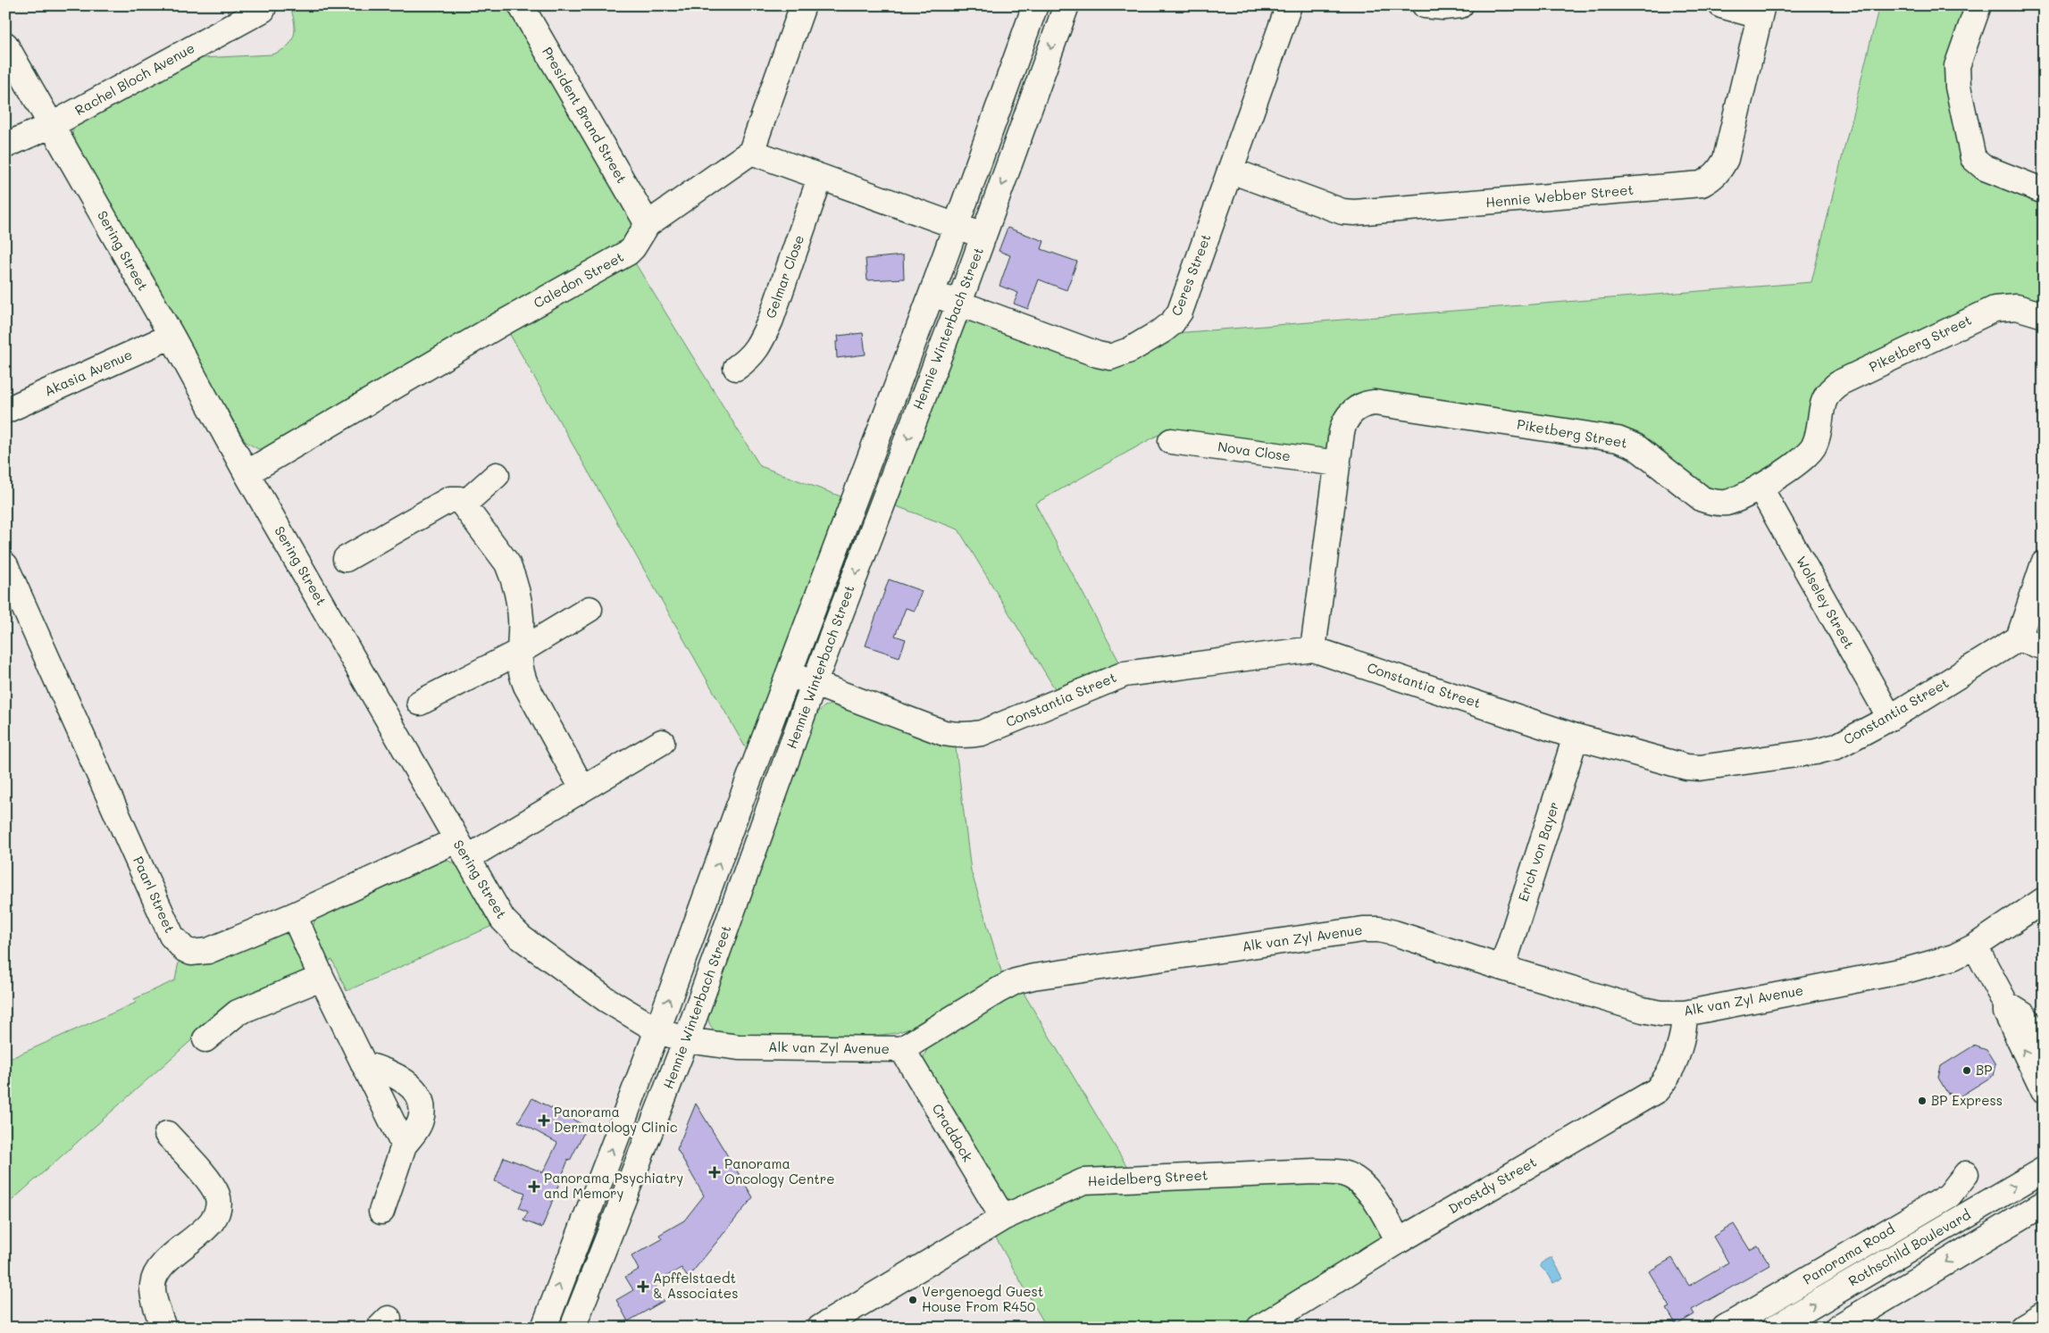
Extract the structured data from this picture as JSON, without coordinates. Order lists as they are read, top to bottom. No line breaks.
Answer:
{"streets":{"street":["Rachel Bloch Avenue","President Brand Street","Hennie Webber Street","Sering Street","Ceres Street","Gelmar Close","Caledon Street","Hennie Winterbach Street","Piketberg Street","Akasia Avenue","Nova Close","Wolseley Street","Constantia Street","Erich von Bayer","Paarl Street","Alk van Zyl Avenue","Craddock","Heidelberg Street","Drostdy Street","Rothschild Boulevard","Panorama Road"]},"crossings":[["Rachel Bloch Avenue","Sering Street"],["President Brand Street","Caledon Street"],["Hennie Webber Street","Ceres Street"],["Sering Street","Caledon Street"],["Sering Street","Hennie Winterbach Street"],["Sering Street","Akasia Avenue"],["Sering Street","Paarl Street"],["Sering Street","Alk van Zyl Avenue"],["Ceres Street","Hennie Winterbach Street"],["Hennie Winterbach Street","Constantia Street"],["Hennie Winterbach Street","Alk van Zyl Avenue"],["Piketberg Street","Nova Close"],["Piketberg Street","Wolseley Street"],["Piketberg Street","Constantia Street"],["Wolseley Street","Constantia Street"],["Constantia Street","Erich von Bayer"],["Erich von Bayer","Alk van Zyl Avenue"],["Alk van Zyl Avenue","Craddock"],["Alk van Zyl Avenue","Drostdy Street"],["Craddock","Heidelberg Street"],["Heidelberg Street","Drostdy Street"]],"places":{"other":["BP","BP Express","Vergenoegd Guest House From R450"],"health":["Panorama Dermatology Clinic","Panorama Oncology Centre","Panorama Psychiatry and Memory","Apffelstaedt & Associates"]}}
